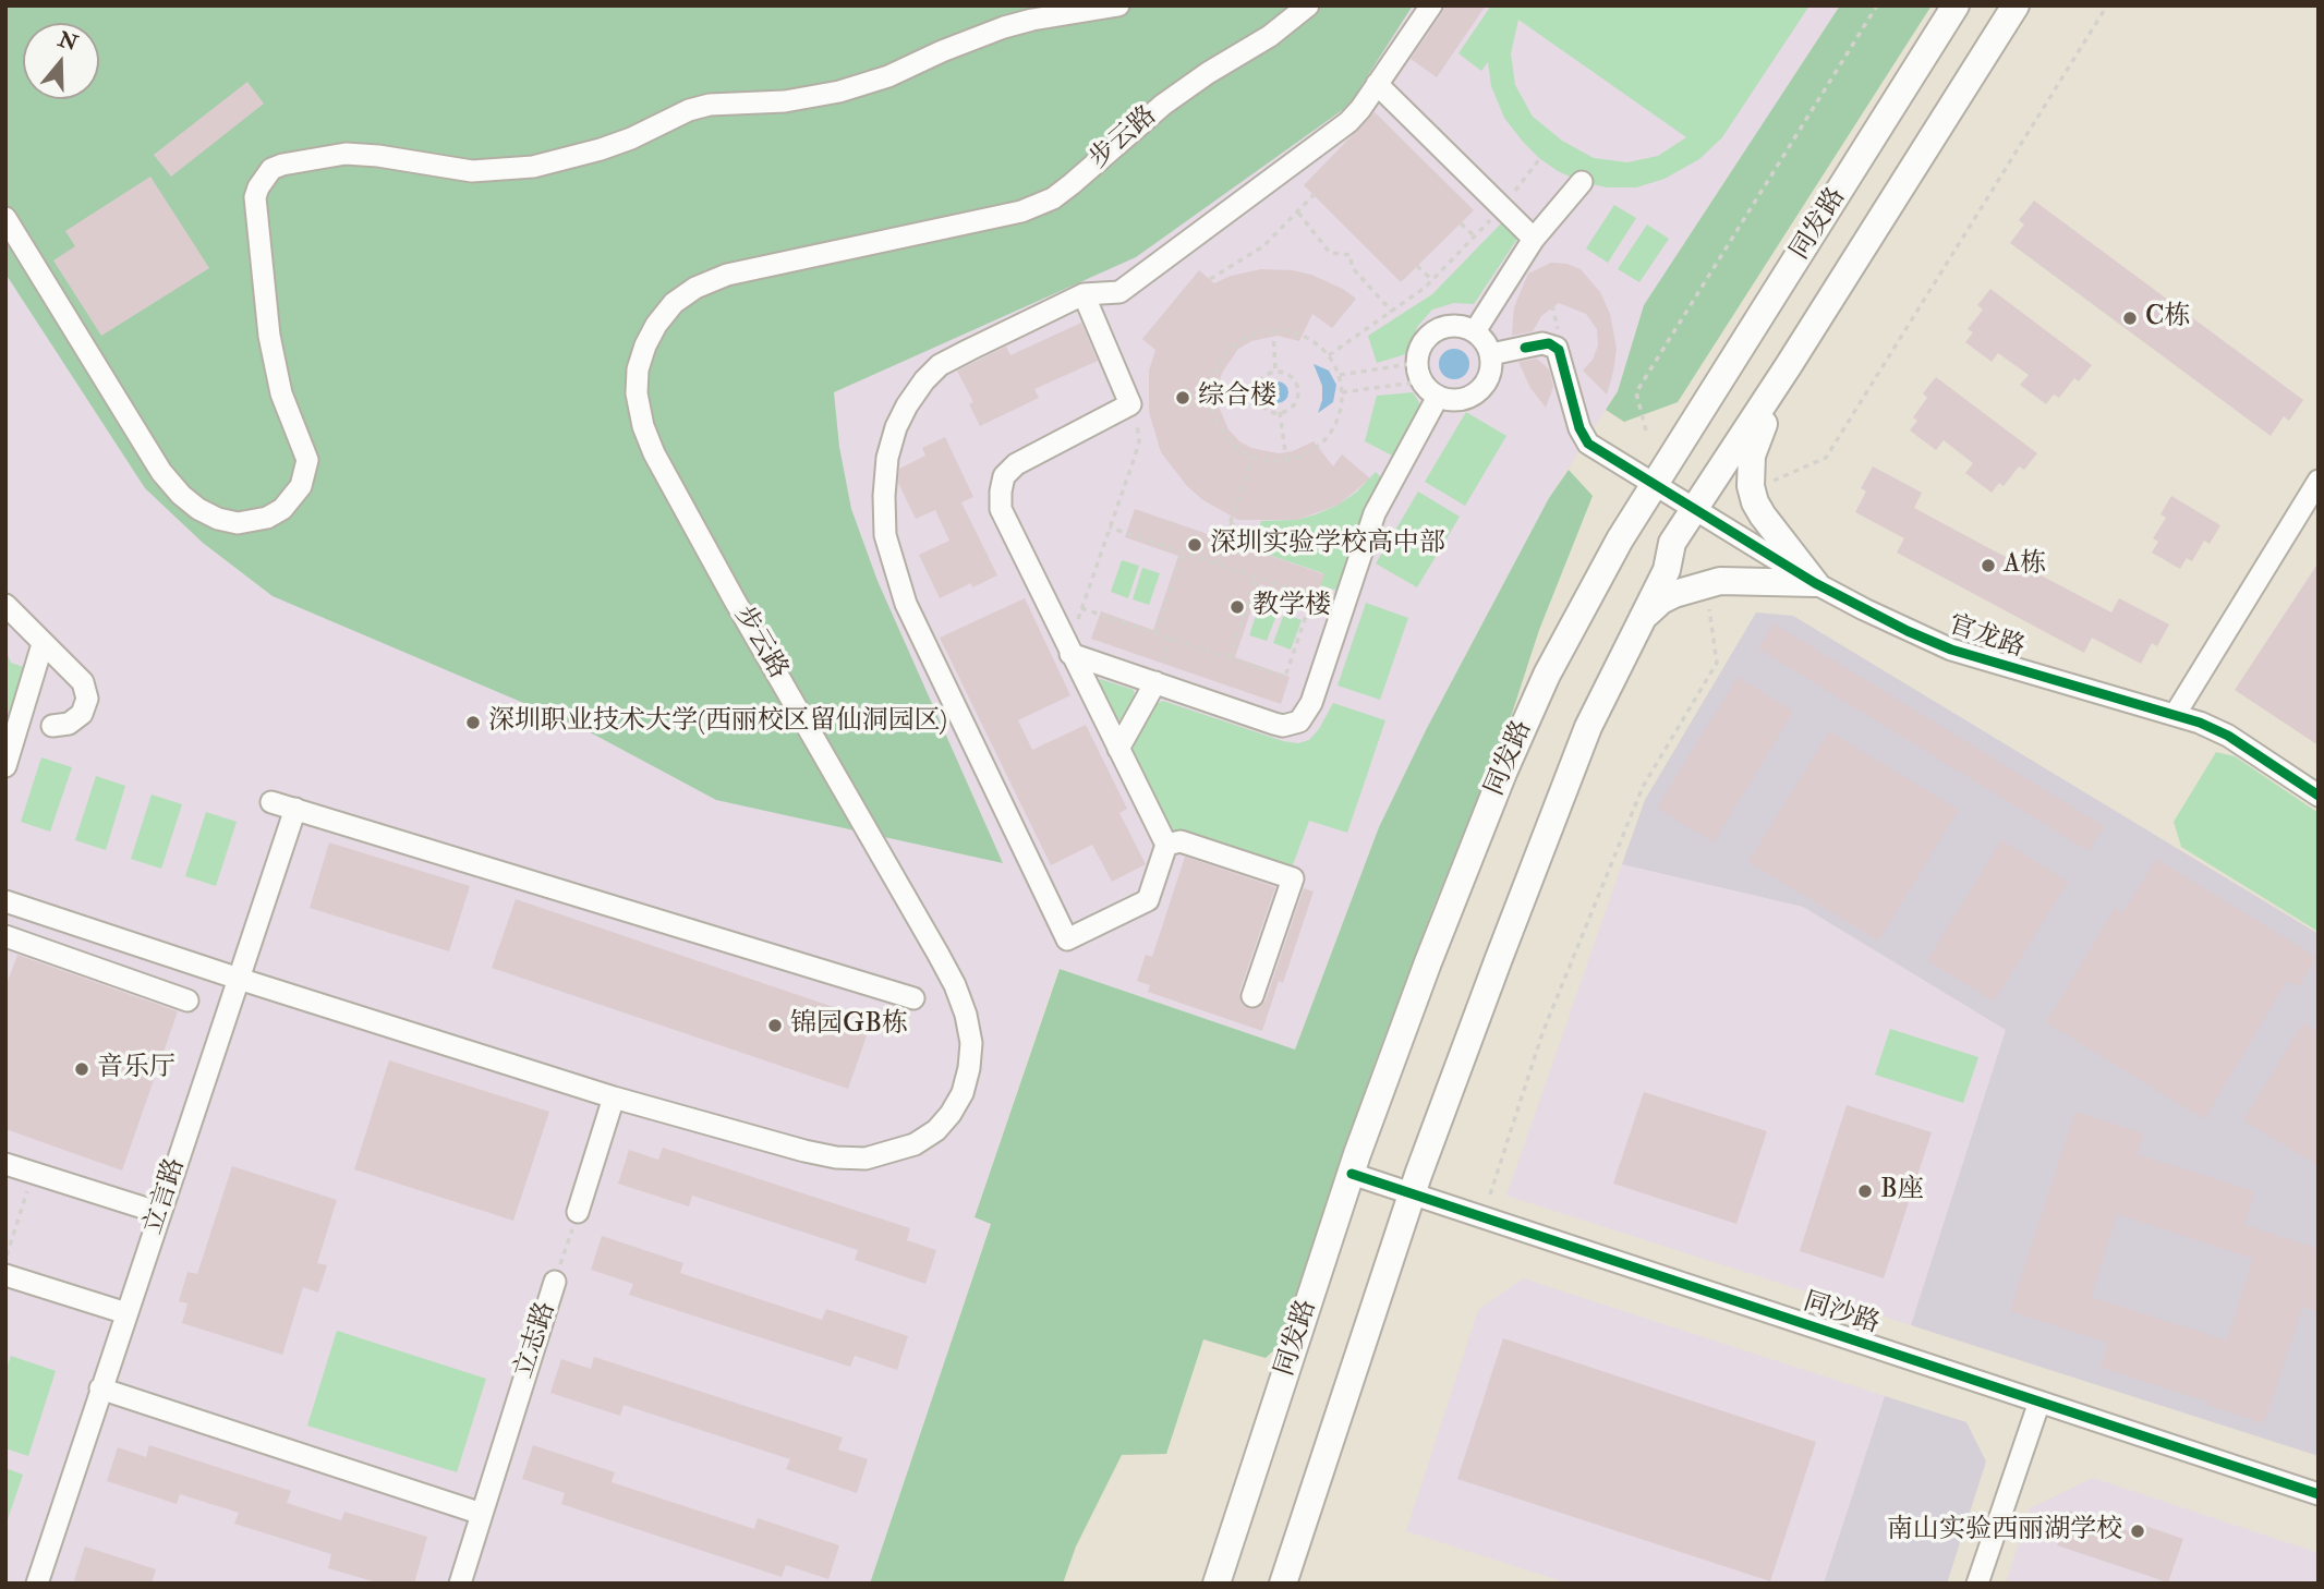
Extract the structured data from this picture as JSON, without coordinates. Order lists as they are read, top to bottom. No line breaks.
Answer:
{"streets":{"main road":["同发路"],"street":["步云路","官龙路","立言路","同沙路","立志路"]},"crossings":[["步云路","立言路"],["同发路","官龙路"],["同发路","同沙路"]],"places":["C栋","综合楼","深圳实验学校高中部","A栋","教学楼","深圳职业技术大学(西丽校区留仙洞园区)","锦园GB栋","音乐厅","B座","南山实验西丽湖学校"],"north":"top"}
